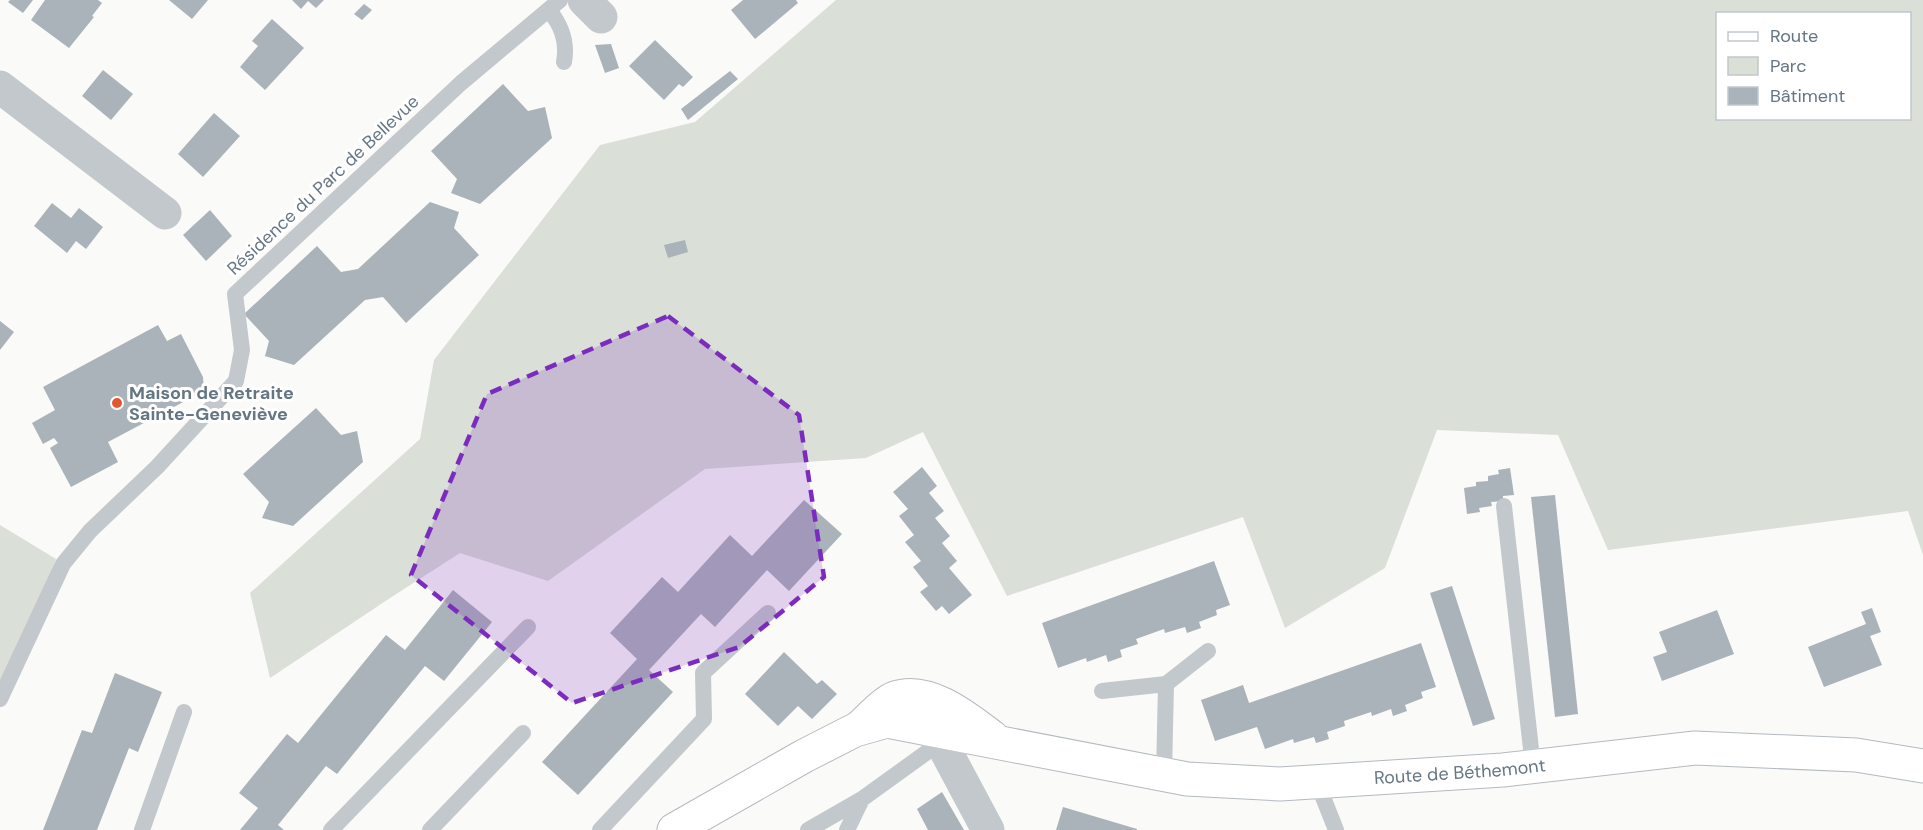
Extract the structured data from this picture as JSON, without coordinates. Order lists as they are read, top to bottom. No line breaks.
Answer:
{"streets":{"street":["Route de Béthemont"],"lane":["Résidence du Parc de Bellevue"]},"places":["Maison de Retraite Sainte-Geneviève"],"legend":["Route","Parc","Bâtiment"]}
